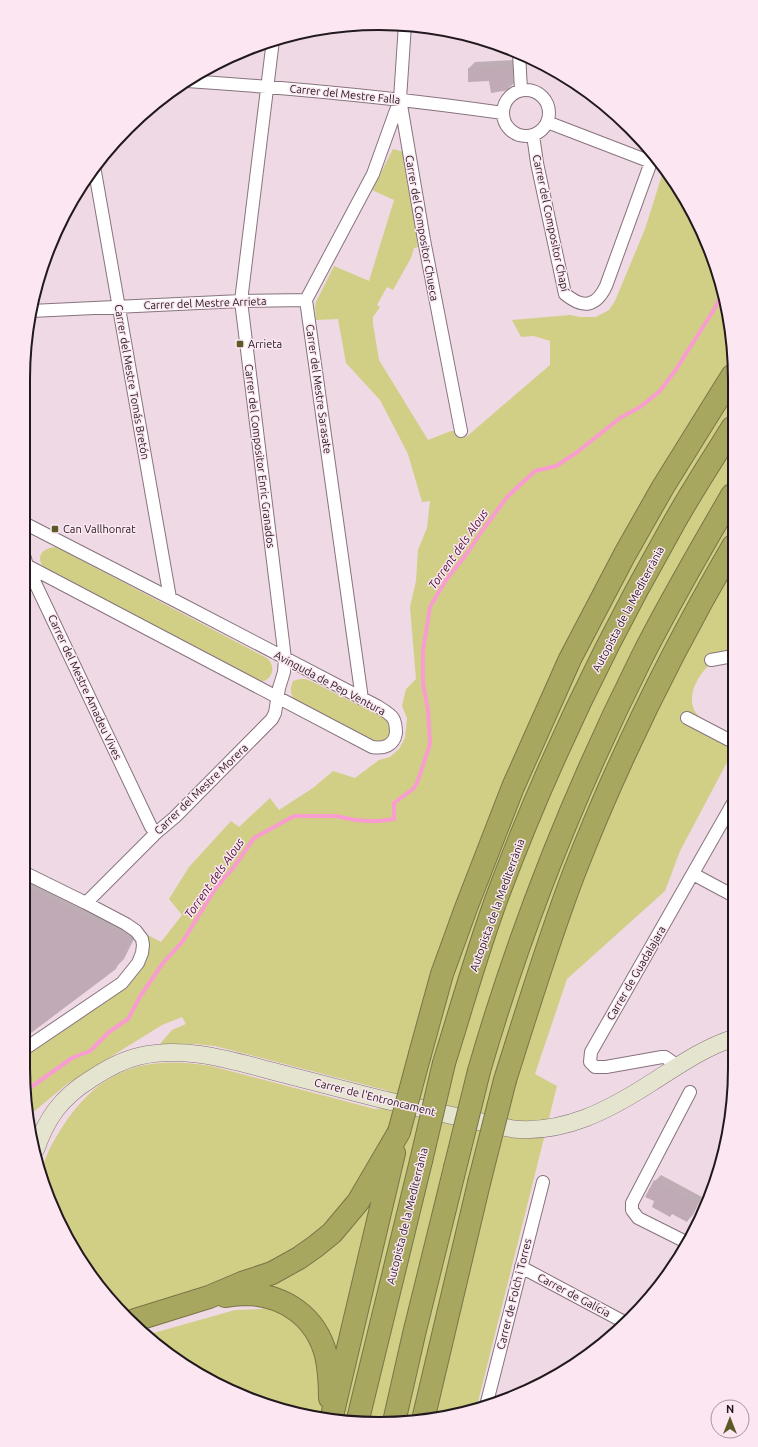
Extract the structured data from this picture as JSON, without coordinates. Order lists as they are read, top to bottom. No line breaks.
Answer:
{"streets":{"highway":["Autopista de la Mediterrània"],"street":["Carrer del Mestre Falla","Carrer del Compositor Chapí","Carrer del Compositor Chueca","Carrer del Mestre Arrieta","Carrer del Mestre Tomás Bretón","Carrer del Mestre Sarasate","Carrer del Compositor Enric Granados","Avinguda de Pep Ventura","Carrer del Mestre Amadeu Vives","Carrer del Mestre Morera","Carrer de Guadalajara","Carrer de l'Entroncament","Carrer de Folch i Torres","Carrer de Galícia"]},"crossings":[["Carrer del Mestre Falla","Carrer del Compositor Chapí"],["Carrer del Mestre Falla","Carrer del Compositor Chueca"],["Carrer del Mestre Falla","Carrer del Compositor Enric Granados"],["Carrer del Mestre Arrieta","Carrer del Mestre Tomás Bretón"],["Carrer del Mestre Arrieta","Carrer del Mestre Sarasate"],["Carrer del Mestre Arrieta","Carrer del Compositor Enric Granados"],["Carrer del Mestre Tomás Bretón","Avinguda de Pep Ventura"],["Carrer del Mestre Sarasate","Avinguda de Pep Ventura"],["Carrer del Compositor Enric Granados","Avinguda de Pep Ventura"],["Carrer del Compositor Enric Granados","Carrer del Mestre Morera"],["Avinguda de Pep Ventura","Carrer del Mestre Morera"],["Carrer del Mestre Amadeu Vives","Carrer del Mestre Morera"],["Carrer de Guadalajara","Carrer de l'Entroncament"],["Carrer de Folch i Torres","Carrer de Galícia"]],"water":["Torrent dels Alous"],"places":{"transit":["Arrieta","Can Vallhonrat"]},"north":"top"}
